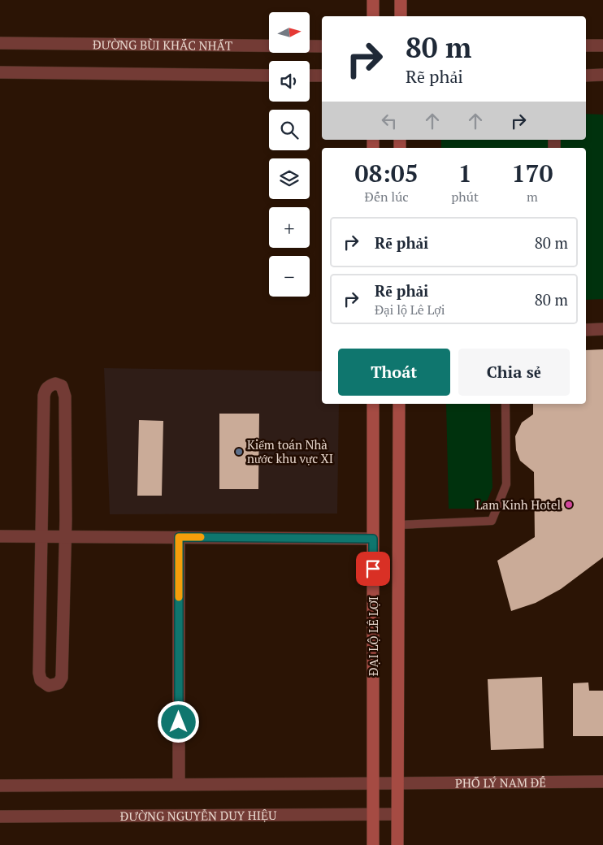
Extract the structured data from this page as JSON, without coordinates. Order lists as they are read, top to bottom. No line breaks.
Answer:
{"streets":{"main road":["ĐẠI LỘ LÊ LỢI"],"street":["ĐƯỜNG BÙI KHẮC NHẤT","PHỐ LÝ NAM ĐẾ","ĐƯỜNG NGUYỄN DUY HIỆU"]},"crossings":[["ĐẠI LỘ LÊ LỢI","PHỐ LÝ NAM ĐẾ"],["ĐẠI LỘ LÊ LỢI","ĐƯỜNG NGUYỄN DUY HIỆU"]],"places":["Kiểm toán Nhà nước khu vực XI","Lam Kinh Hotel"],"north":"right","page":{"map_buttons":["+","−"],"turn":["80 m","Rẽ phải"],"eta":["08:05","Đến lúc","1","phút","170","m"],"list":[{"name":"Rẽ phải","value":"80 m"},{"name":"Rẽ phải","note":"Đại lộ Lê Lợi","value":"80 m"}],"buttons":["Thoát","Chia sẻ"]}}
